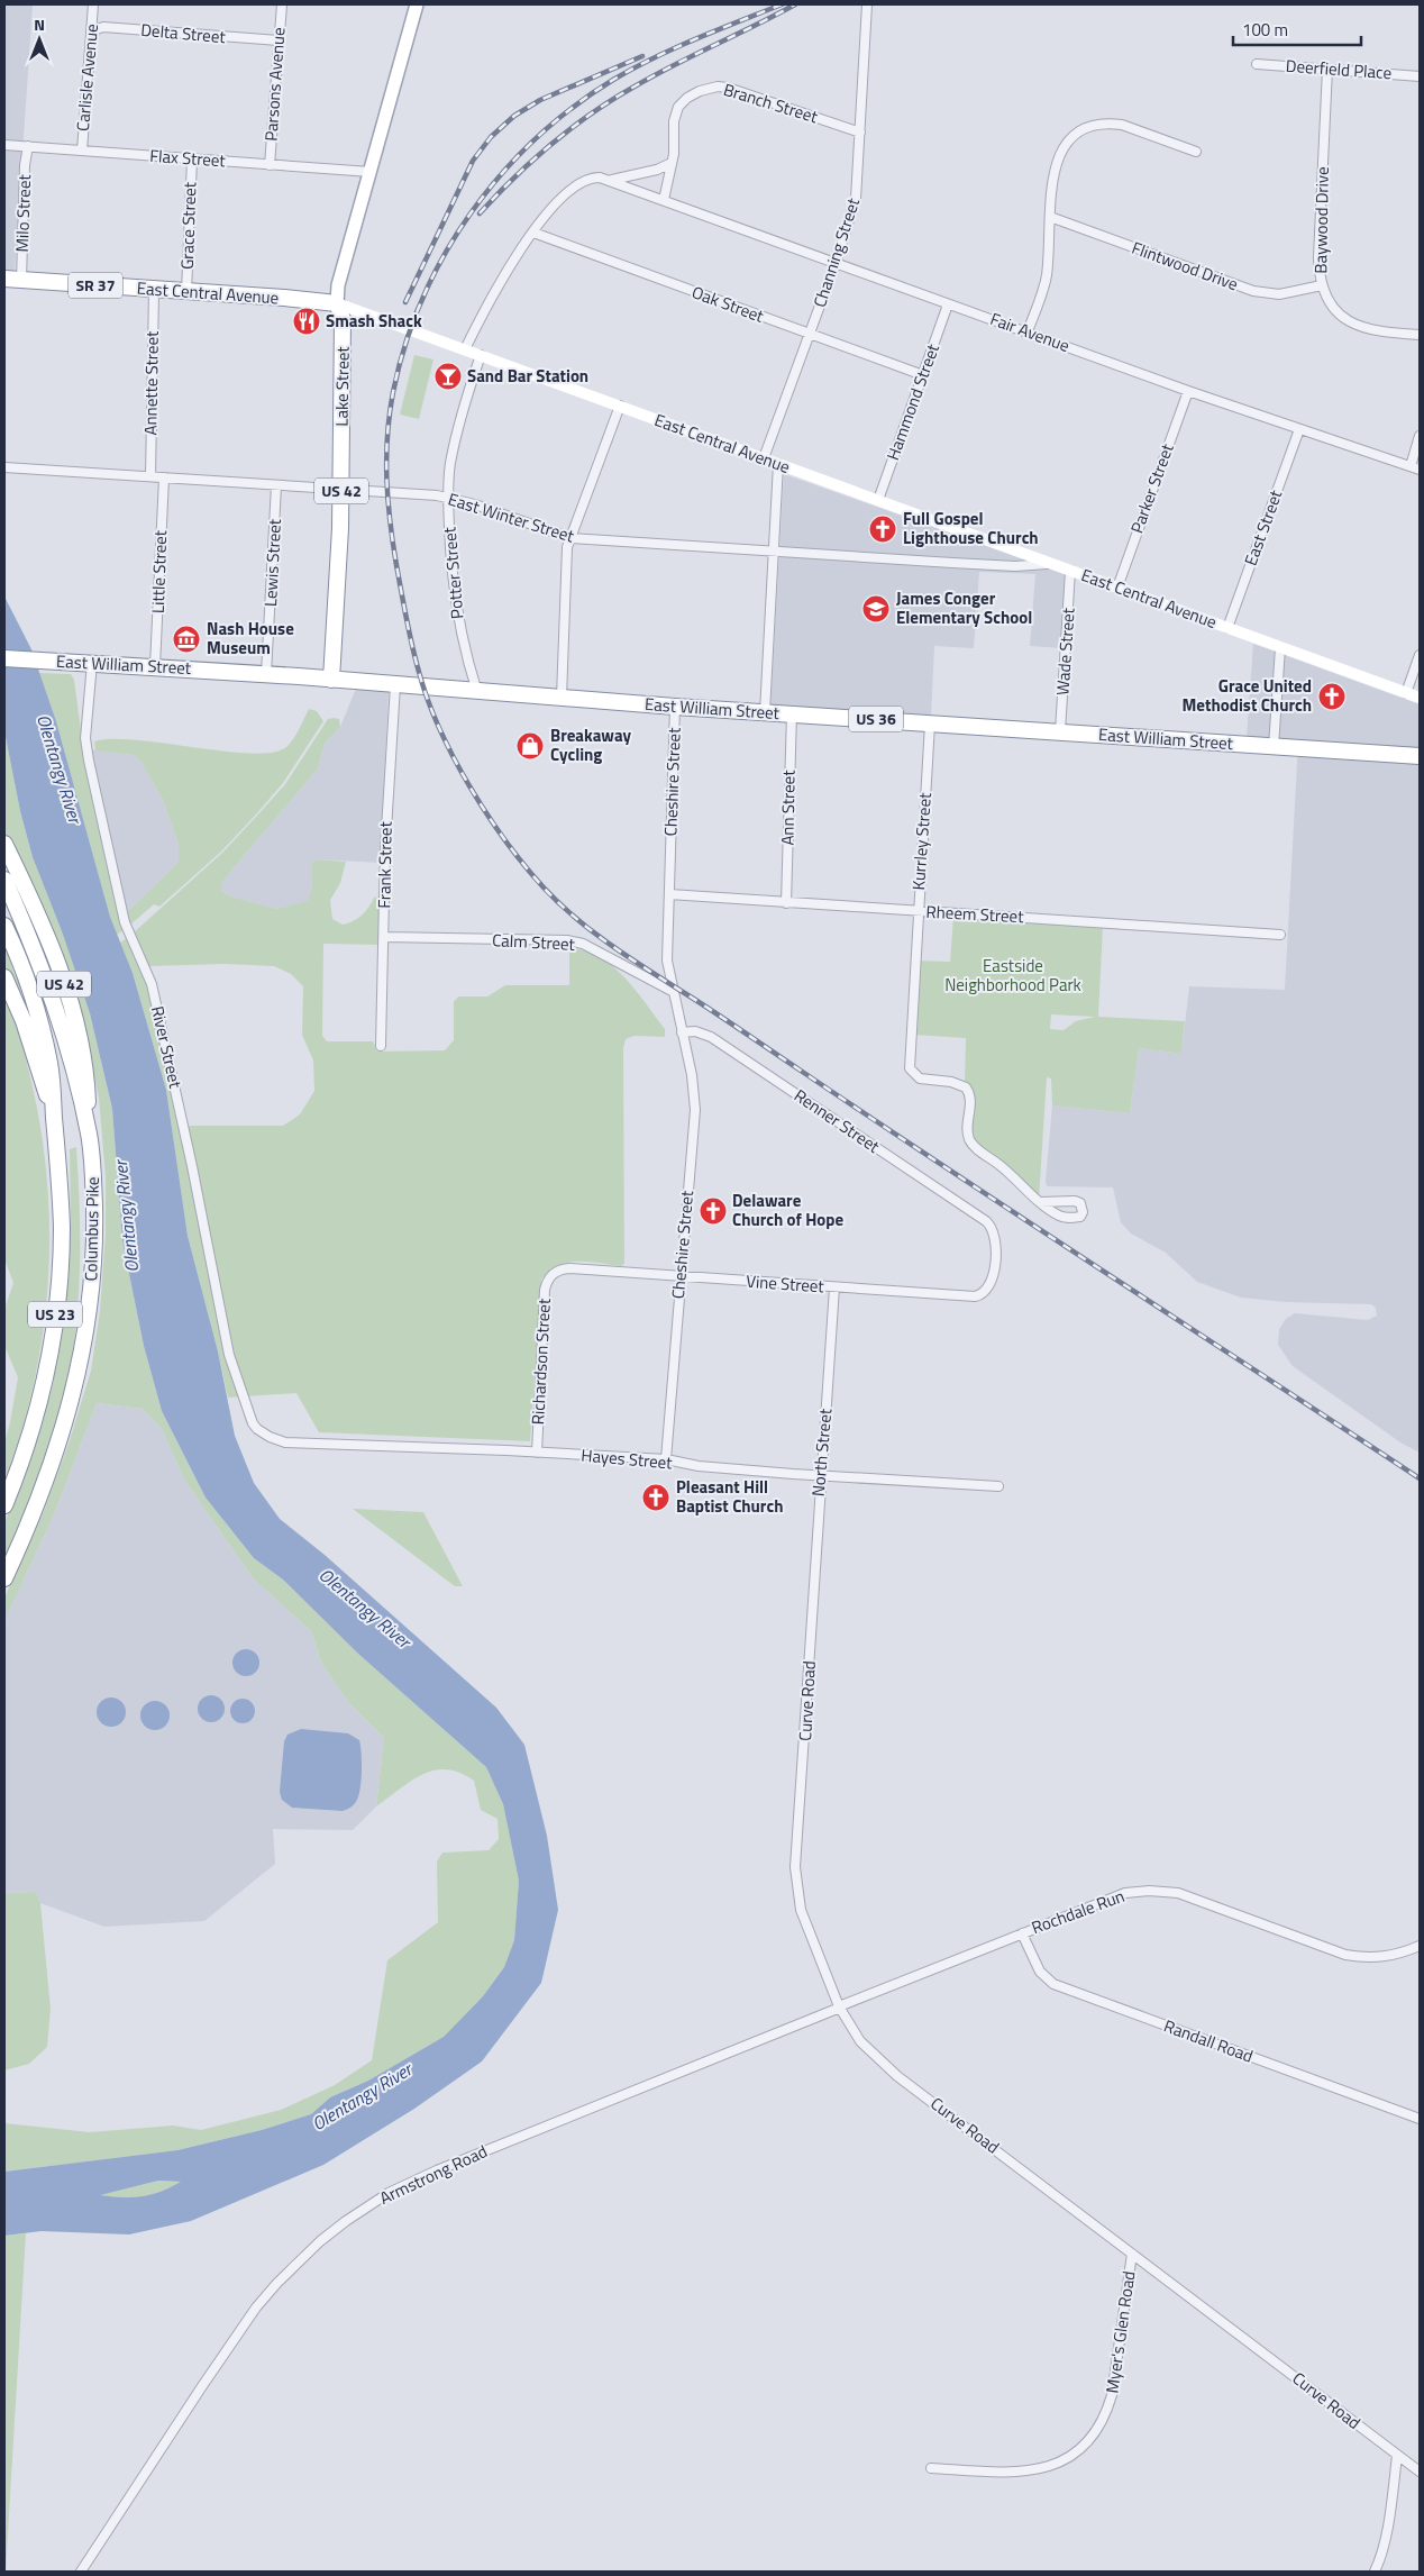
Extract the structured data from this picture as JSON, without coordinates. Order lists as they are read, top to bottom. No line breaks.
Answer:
{"streets":{"highway":["SR 37","East Central Avenue","Lake Street","US 42","East William Street","US 36","Columbus Pike","US 23"],"street":["Delta Street","Deerfield Place","Carlisle Avenue","Parsons Avenue","Branch Street","Flax Street","Milo Street","Baywood Drive","Grace Street","Channing Street","Flintwood Drive","Oak Street","Fair Avenue","Annette Street","Hammond Street","Parker Street","East Winter Street","East Street","Lewis Street","Little Street","Potter Street","Wade Street","Cheshire Street","Ann Street","Kurrley Street","Frank Street","Rheem Street","Calm Street","River Street","Renner Street","Vine Street","Richardson Street","North Street","Hayes Street","Curve Road","Rochdale Run","Randall Road","Armstrong Road","Myer's Glen Road"]},"crossings":[["Delta Street","Carlisle Avenue"],["Delta Street","Parsons Avenue"],["Deerfield Place","Baywood Drive"],["Carlisle Avenue","Flax Street"],["Parsons Avenue","Flax Street"],["Branch Street","Channing Street"],["Branch Street","Fair Avenue"],["Flax Street","Milo Street"],["Flax Street","Grace Street"],["Flax Street","Lake Street"],["Milo Street","East Central Avenue"],["Baywood Drive","Flintwood Drive"],["Grace Street","East Central Avenue"],["Channing Street","East Central Avenue"],["Channing Street","Oak Street"],["Channing Street","Fair Avenue"],["SR 37","East Central Avenue"],["East Central Avenue","Annette Street"],["East Central Avenue","Lake Street"],["East Central Avenue","Hammond Street"],["East Central Avenue","Parker Street"],["East Central Avenue","East Winter Street"],["East Central Avenue","East Street"],["East Central Avenue","Potter Street"],["East Central Avenue","Wade Street"],["Oak Street","Hammond Street"],["Fair Avenue","Hammond Street"],["Fair Avenue","Parker Street"],["Fair Avenue","East Street"],["Annette Street","East Winter Street"],["Lake Street","East Winter Street"],["Lake Street","East William Street"],["US 42","Columbus Pike"],["East Winter Street","Lewis Street"],["East Winter Street","Little Street"],["East Winter Street","Potter Street"],["Lewis Street","East William Street"],["Little Street","East William Street"],["Potter Street","East William Street"],["Wade Street","East William Street"],["East William Street","Cheshire Street"],["East William Street","Ann Street"],["East William Street","Kurrley Street"],["East William Street","Frank Street"],["East William Street","River Street"],["Cheshire Street","Rheem Street"],["Cheshire Street","Calm Street"],["Cheshire Street","Renner Street"],["Cheshire Street","Vine Street"],["Cheshire Street","Hayes Street"],["Ann Street","Rheem Street"],["Kurrley Street","Rheem Street"],["Frank Street","Calm Street"],["River Street","Hayes Street"],["Renner Street","Vine Street"],["Vine Street","Richardson Street"],["Vine Street","North Street"],["Richardson Street","Hayes Street"],["North Street","Hayes Street"],["North Street","Curve Road"],["Curve Road","Rochdale Run"],["Curve Road","Armstrong Road"],["Curve Road","Myer's Glen Road"],["Rochdale Run","Randall Road"],["Rochdale Run","Armstrong Road"]],"water":["Olentangy River"],"parks":["Eastside Neighborhood Park"],"places":{"restaurant":["Smash Shack"],"bar":["Sand Bar Station"],"church":["Full Gospel Lighthouse Church","Grace United Methodist Church","Delaware Church of Hope","Pleasant Hill Baptist Church"],"school or university":["James Conger Elementary School"],"museum":["Nash House Museum"],"shop":["Breakaway Cycling"]},"scale_bar":"100 m","north":"top"}
